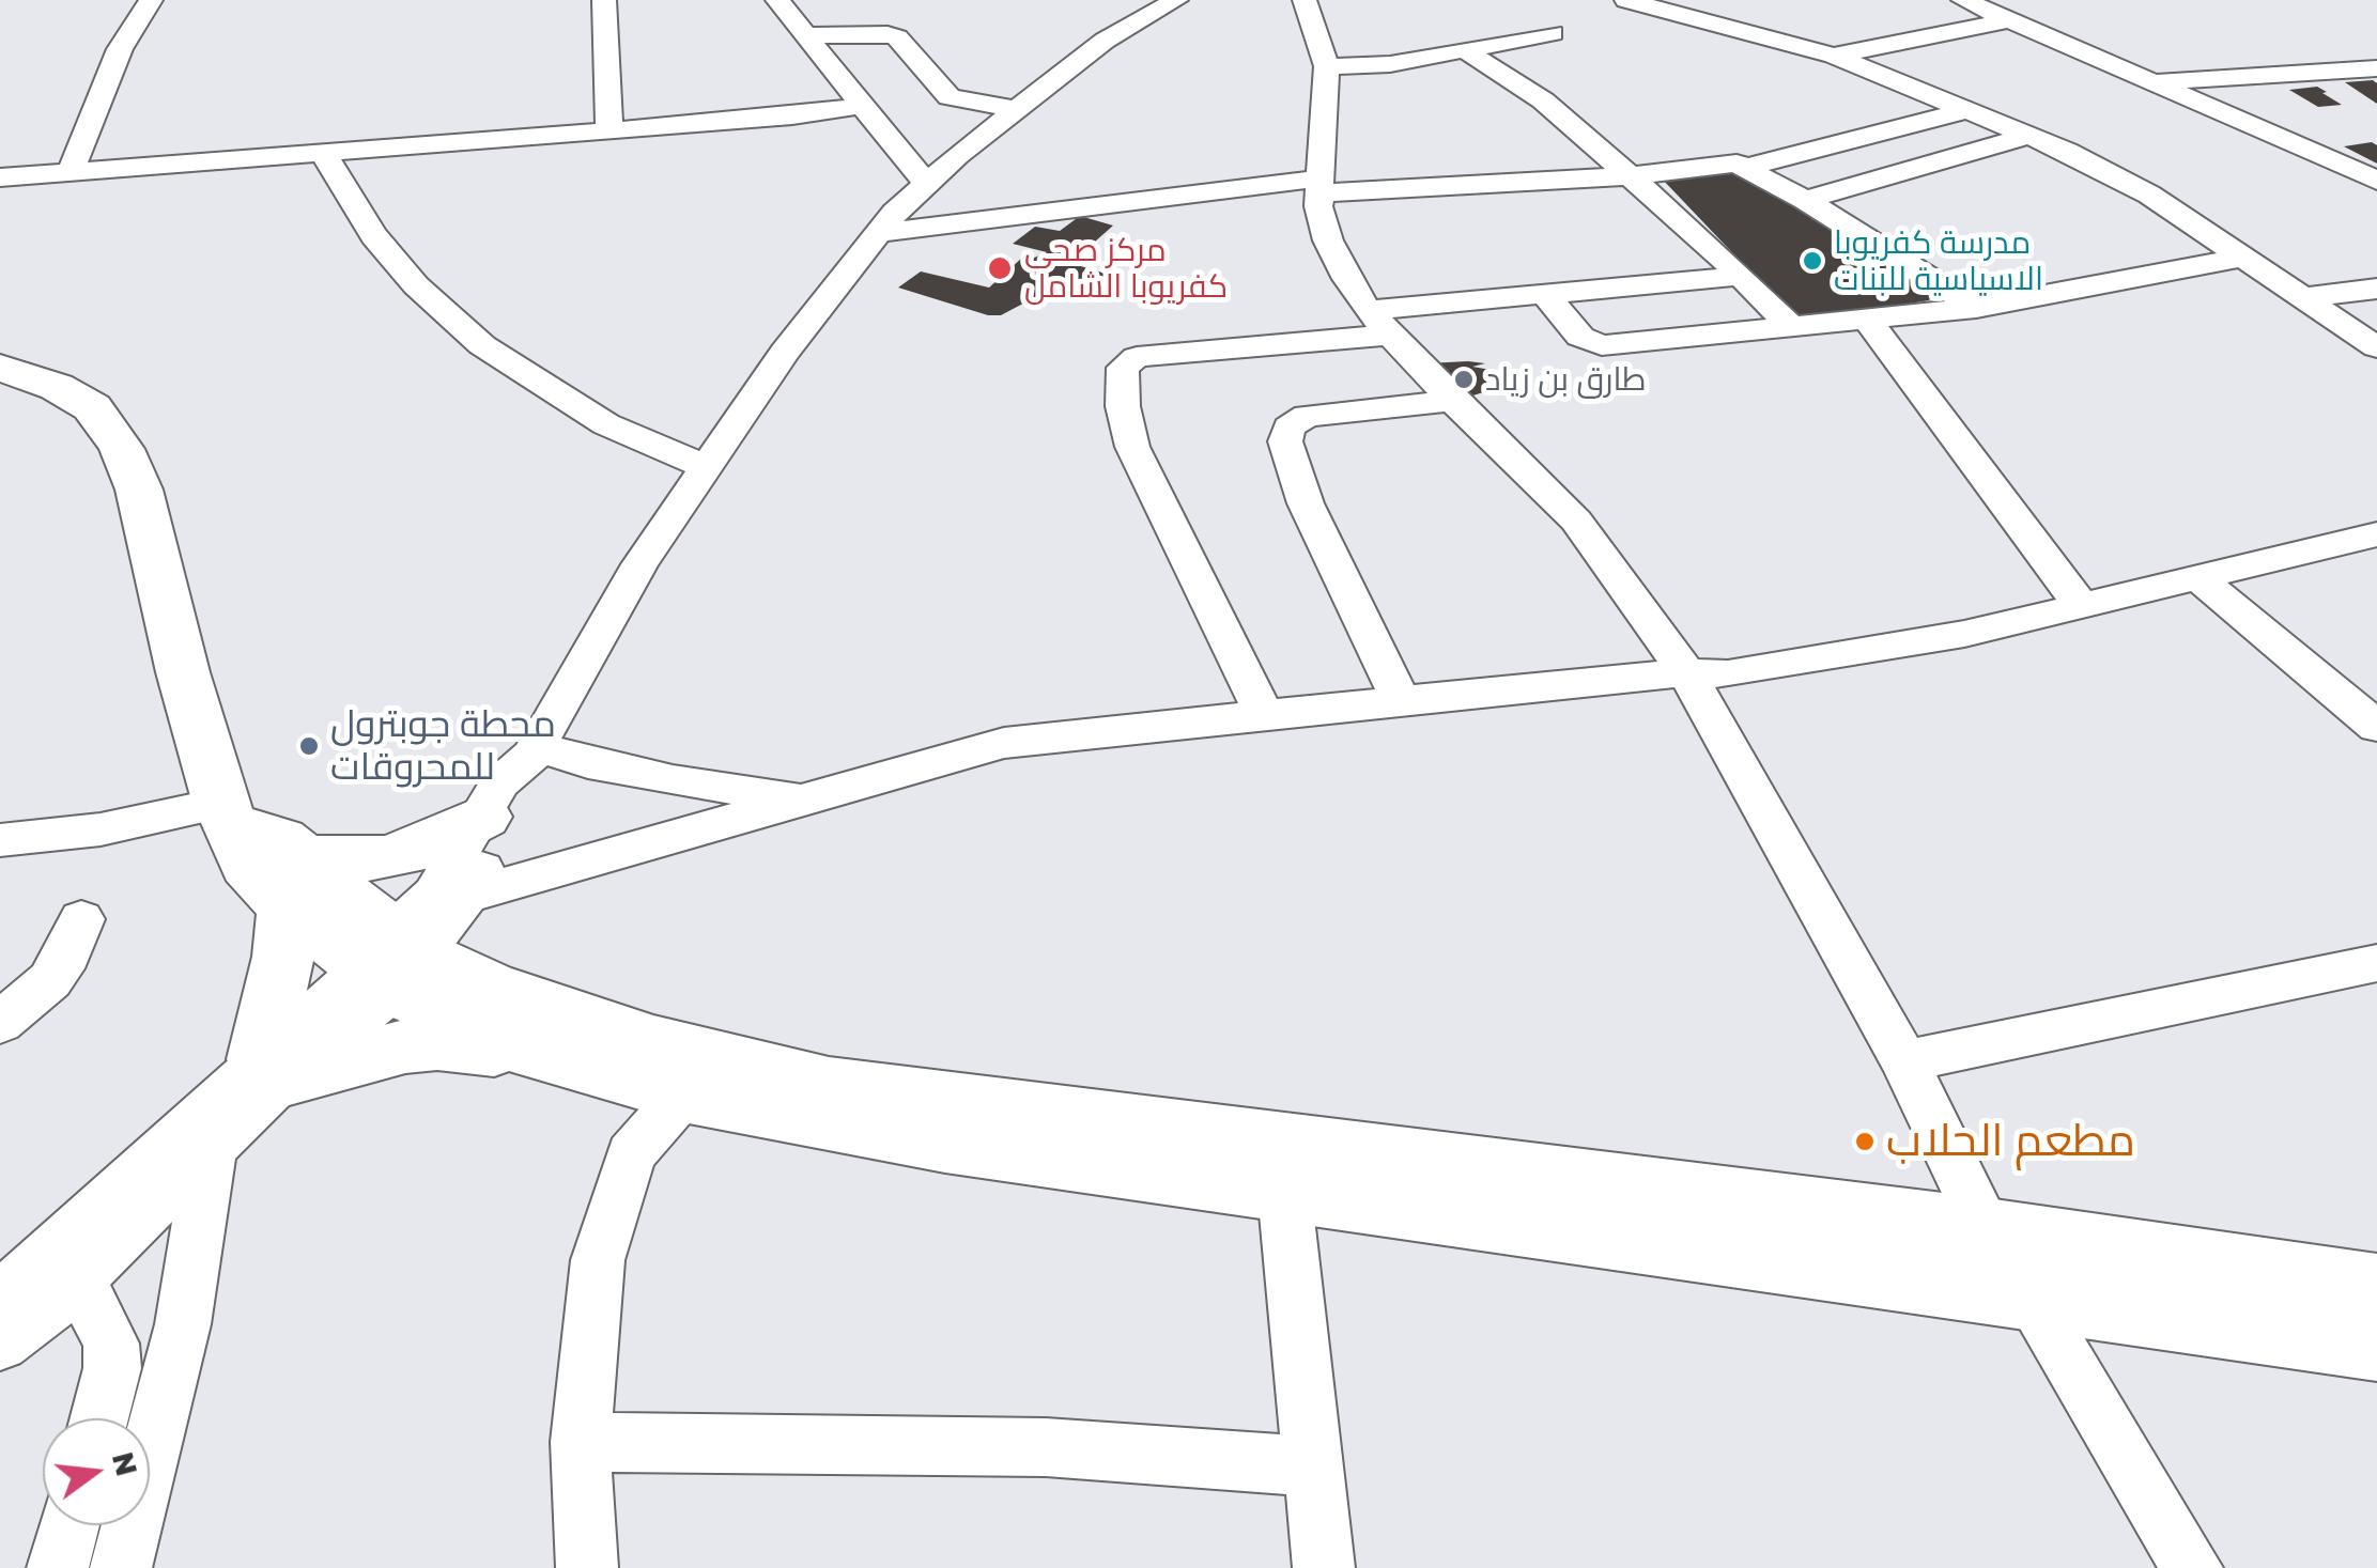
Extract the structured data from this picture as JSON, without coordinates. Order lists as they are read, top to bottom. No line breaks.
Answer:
{"places":["مدرسة كفريوبا الاسياسية للبنات","مركز صحي كفريوبا الشامل","طارق بن زياد","محطة جوبترول للمحروقات","مطعم الحلاب"],"north":"right"}
